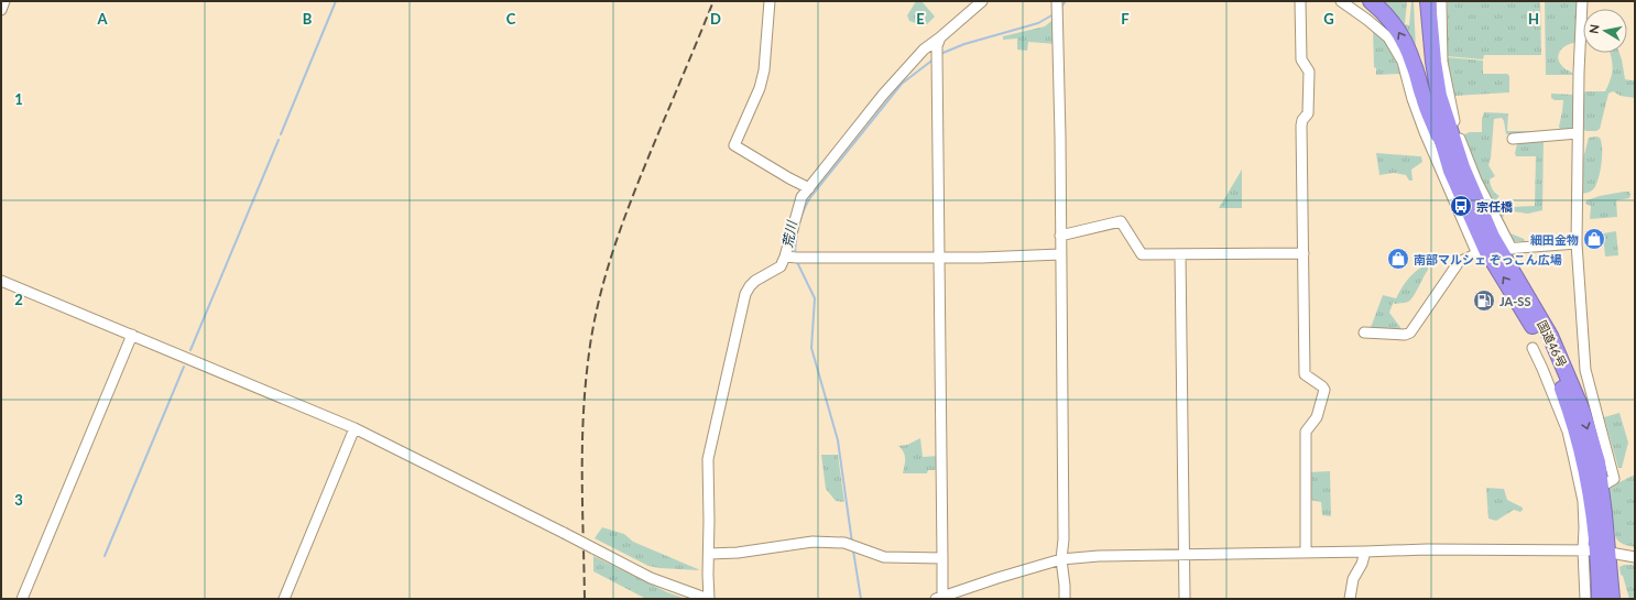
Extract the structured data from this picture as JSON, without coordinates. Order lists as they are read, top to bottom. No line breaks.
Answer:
{"streets":{"highway":["国道46号"]},"water":["荒川"],"places":{"bus stop":["宗任橋"],"shop":["細田金物","南部マルシェ ぞっこん広場"],"fuel station":["JA-SS"]},"north":"left","grid":{"columns":["A","B","C","D","E","F","G","H"],"rows":["1","2","3"]}}
